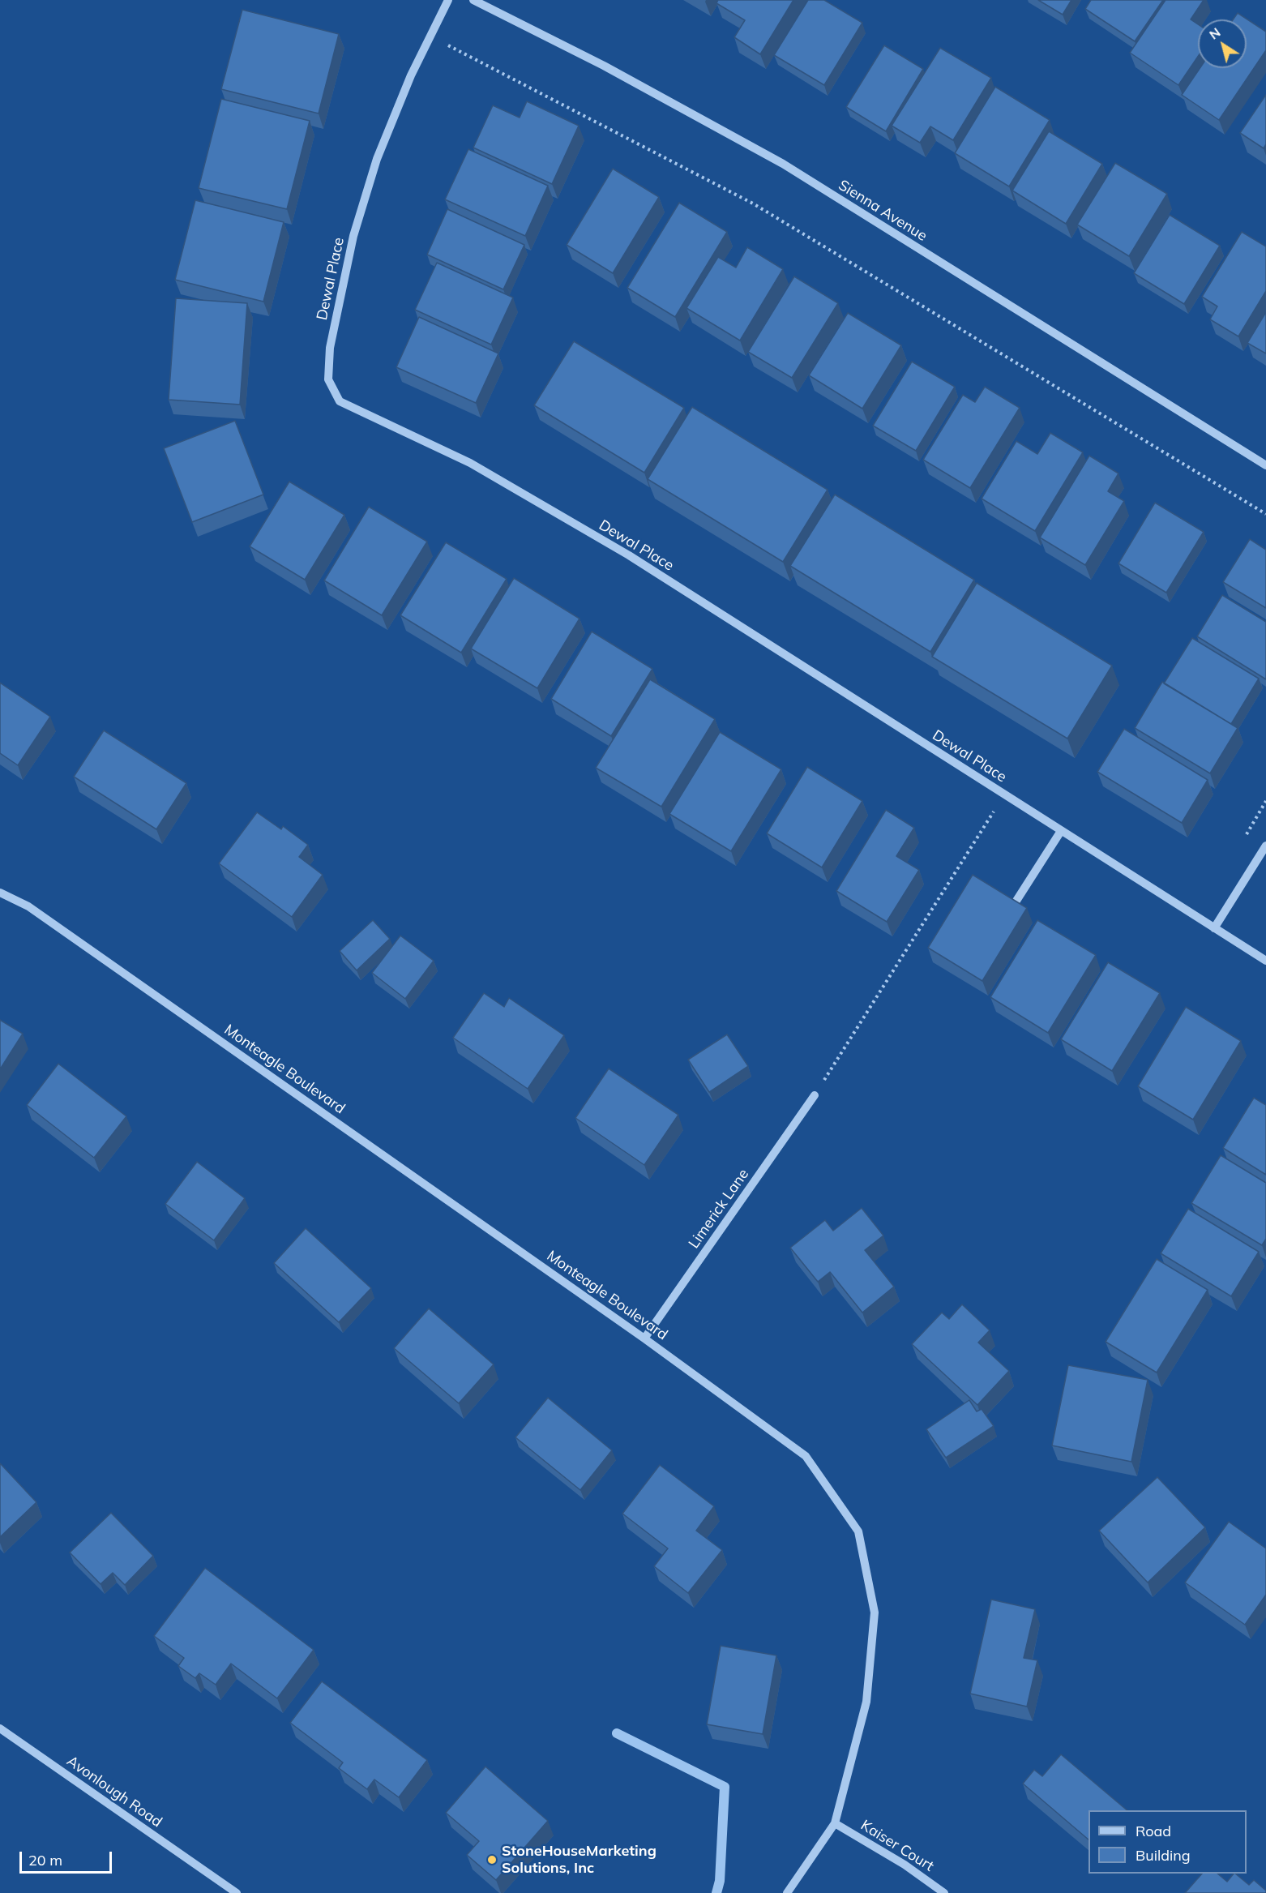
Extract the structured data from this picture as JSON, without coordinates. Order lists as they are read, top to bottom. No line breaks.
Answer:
{"streets":{"street":["Sienna Avenue","Dewal Place","Monteagle Boulevard","Limerick Lane","Avonlough Road","Kaiser Court"]},"crossings":[["Monteagle Boulevard","Limerick Lane"],["Monteagle Boulevard","Kaiser Court"]],"places":["StoneHouseMarketing Solutions, Inc"],"legend":["Road","Building"],"scale_bar":"20 m","north":"top left"}
